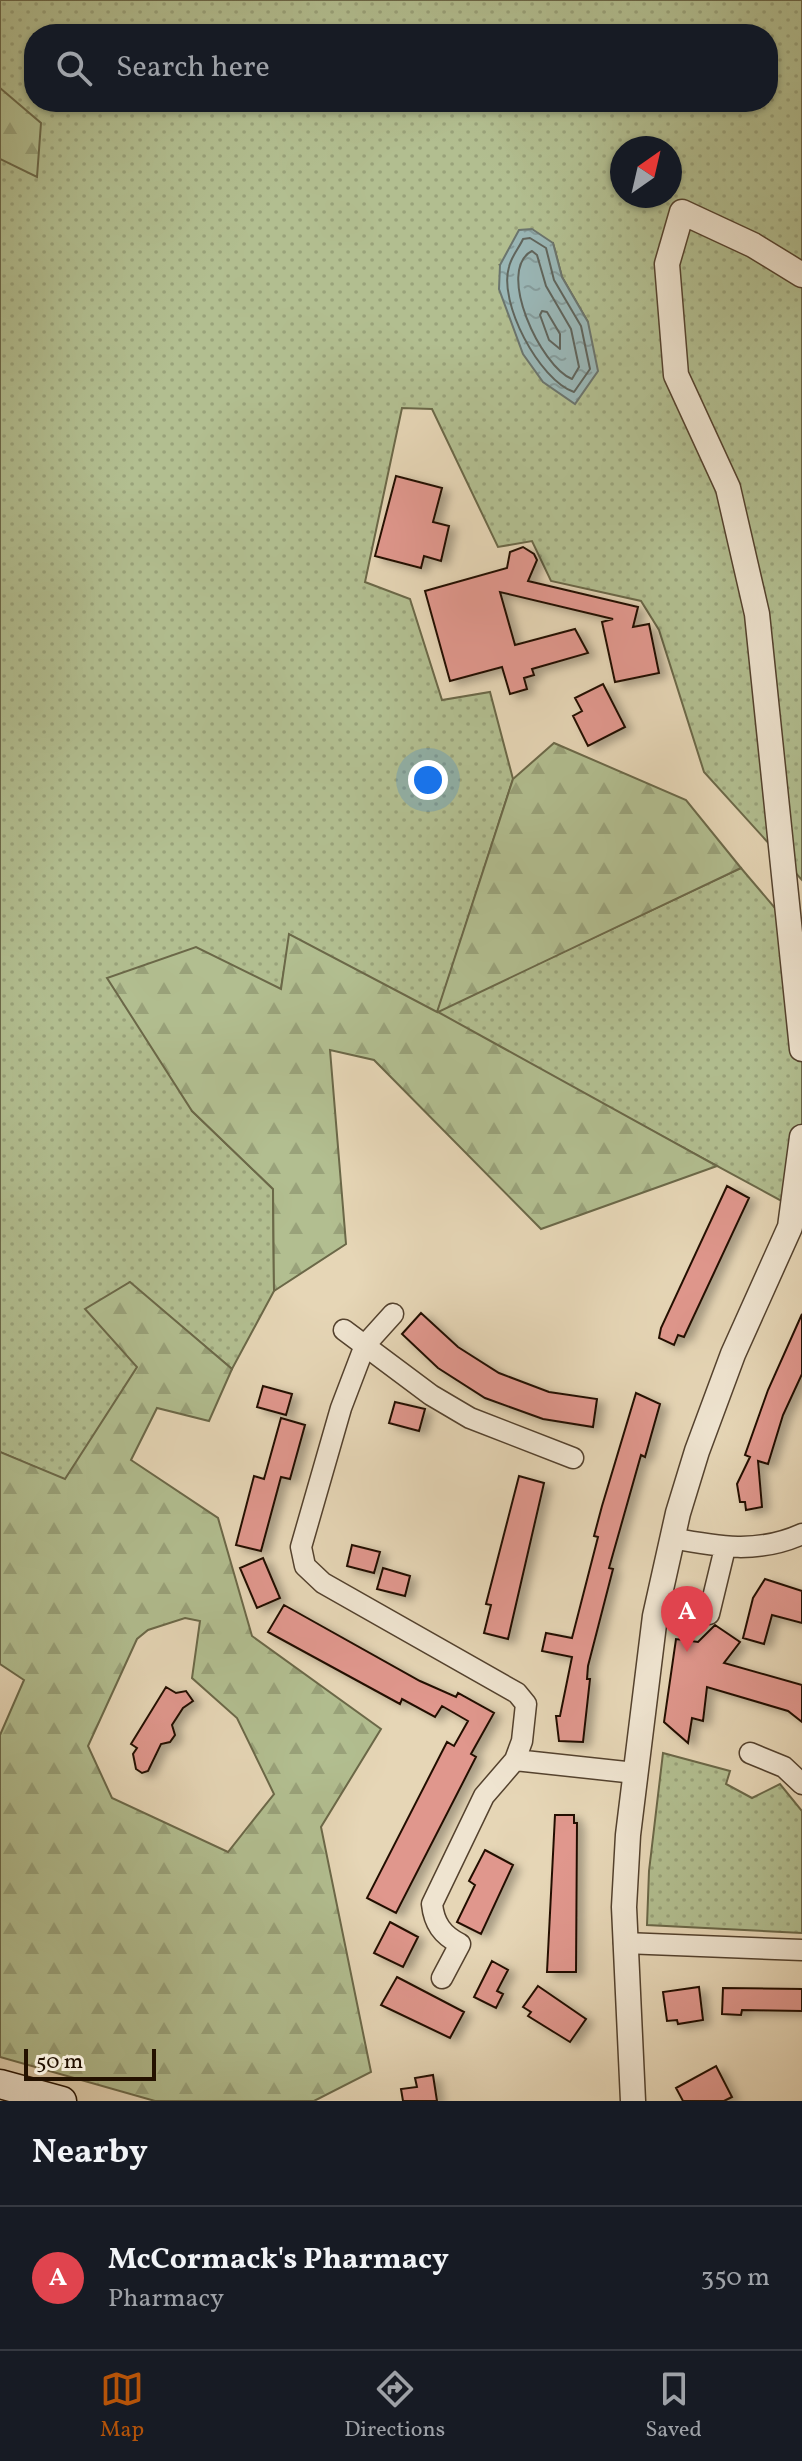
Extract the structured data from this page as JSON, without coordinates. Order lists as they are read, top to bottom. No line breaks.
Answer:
{"scale_bar":"50 m","north":"top right","page":{"search":"Search here","pins":"A","scale":"50 m","heading":"Nearby","list":[{"mark":"A","name":"McCormack's Pharmacy","note":"Pharmacy","value":"350 m"}],"nav":["Map","Directions","Saved"]}}
